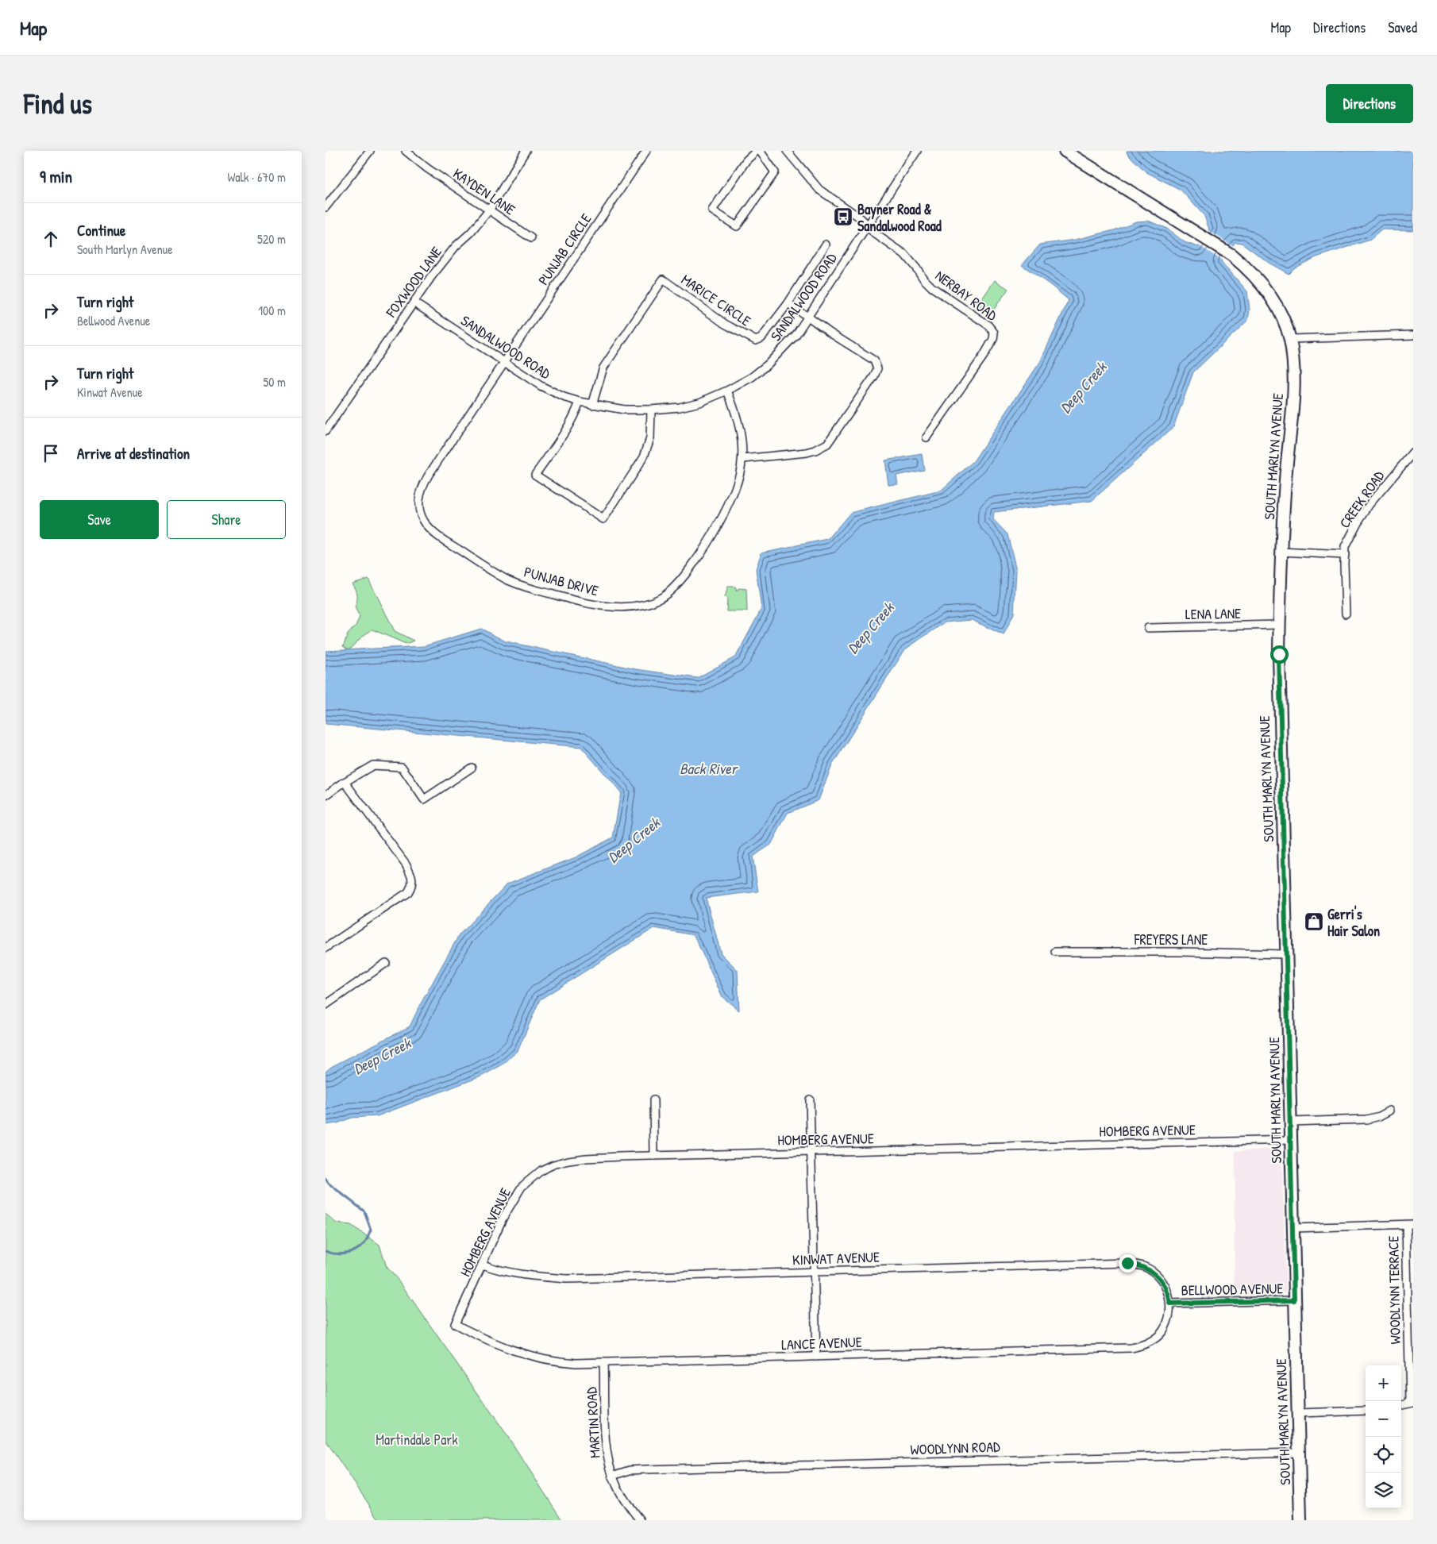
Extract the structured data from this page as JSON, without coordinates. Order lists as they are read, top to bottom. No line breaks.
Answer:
{"streets":{"street":["KAYDEN LANE","PUNJAB CIRCLE","FOXWOOD LANE","NERBAY ROAD","SANDALWOOD ROAD","MARICE CIRCLE","SOUTH MARLYN AVENUE","CREEK ROAD","PUNJAB DRIVE","LENA LANE","FREYERS LANE","HOMBERG AVENUE","KINWAT AVENUE","BELLWOOD AVENUE","WOODLYNN TERRACE","LANCE AVENUE","MARTIN ROAD","WOODLYNN ROAD"]},"crossings":[["KAYDEN LANE","FOXWOOD LANE"],["PUNJAB CIRCLE","SANDALWOOD ROAD"],["PUNJAB CIRCLE","PUNJAB DRIVE"],["FOXWOOD LANE","SANDALWOOD ROAD"],["NERBAY ROAD","SANDALWOOD ROAD"],["SANDALWOOD ROAD","MARICE CIRCLE"],["SANDALWOOD ROAD","PUNJAB DRIVE"],["SOUTH MARLYN AVENUE","LENA LANE"],["SOUTH MARLYN AVENUE","FREYERS LANE"],["SOUTH MARLYN AVENUE","HOMBERG AVENUE"],["SOUTH MARLYN AVENUE","BELLWOOD AVENUE"],["SOUTH MARLYN AVENUE","WOODLYNN ROAD"],["HOMBERG AVENUE","KINWAT AVENUE"],["HOMBERG AVENUE","LANCE AVENUE"],["KINWAT AVENUE","BELLWOOD AVENUE"],["KINWAT AVENUE","LANCE AVENUE"],["BELLWOOD AVENUE","LANCE AVENUE"],["LANCE AVENUE","MARTIN ROAD"],["MARTIN ROAD","WOODLYNN ROAD"]],"water":["Deep Creek","Back River"],"parks":["Martindale Park"],"places":{"bus stop":["Bayner Road & Sandalwood Road"],"shop":["Gerri's Hair Salon"]},"page":{"header":"Map","nav":["Map","Directions","Saved"],"buttons":["Directions",["Save","Share"]],"title":"Find us","heading":["9 min","Walk · 670 m"],"list":[["Continue","South Marlyn Avenue","520 m"],["Turn right","Bellwood Avenue","100 m"],["Turn right","Kinwat Avenue","50 m"],"Arrive at destination"],"map_buttons":["+","−"]}}
